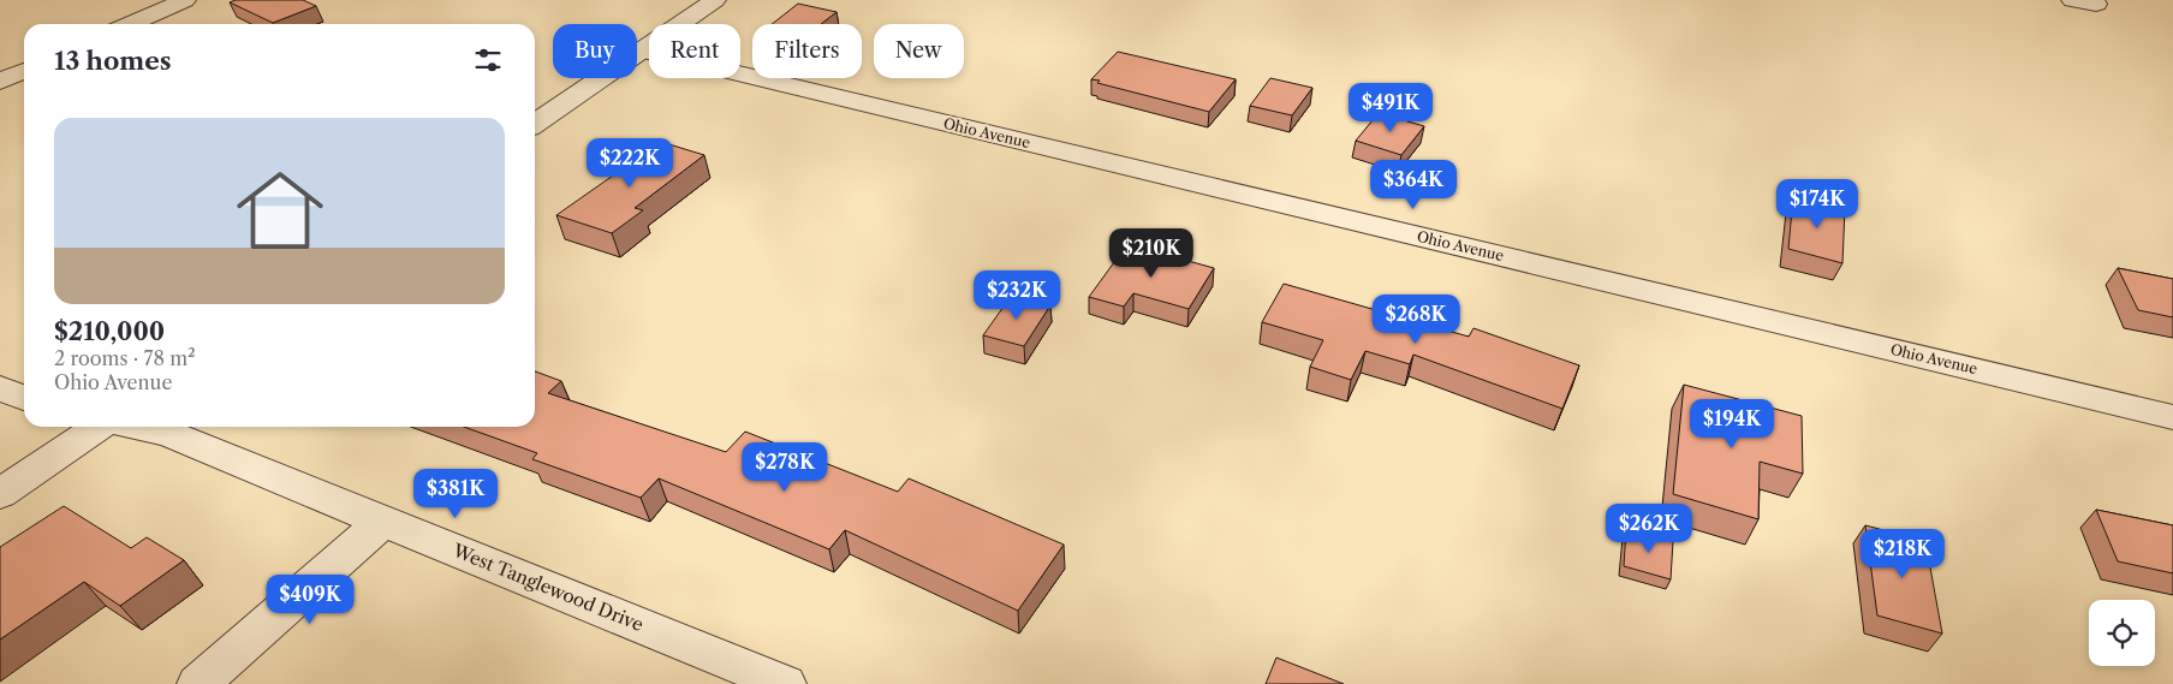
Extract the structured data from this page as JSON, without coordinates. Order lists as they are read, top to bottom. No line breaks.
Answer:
{"streets":{"street":["Ohio Avenue","West Tanglewood Drive"]},"page":{"chip":["Buy","Rent","Filters","New"],"heading":"13 homes","price":["$491K","$222K","$364K","$174K","$210K","$232K","$268K","$194K","$278K","$381K","$262K","$218K","$409K"],"list":[{"name":"$210,000","note":"2 rooms · 78 m² · Ohio Avenue"}]}}
